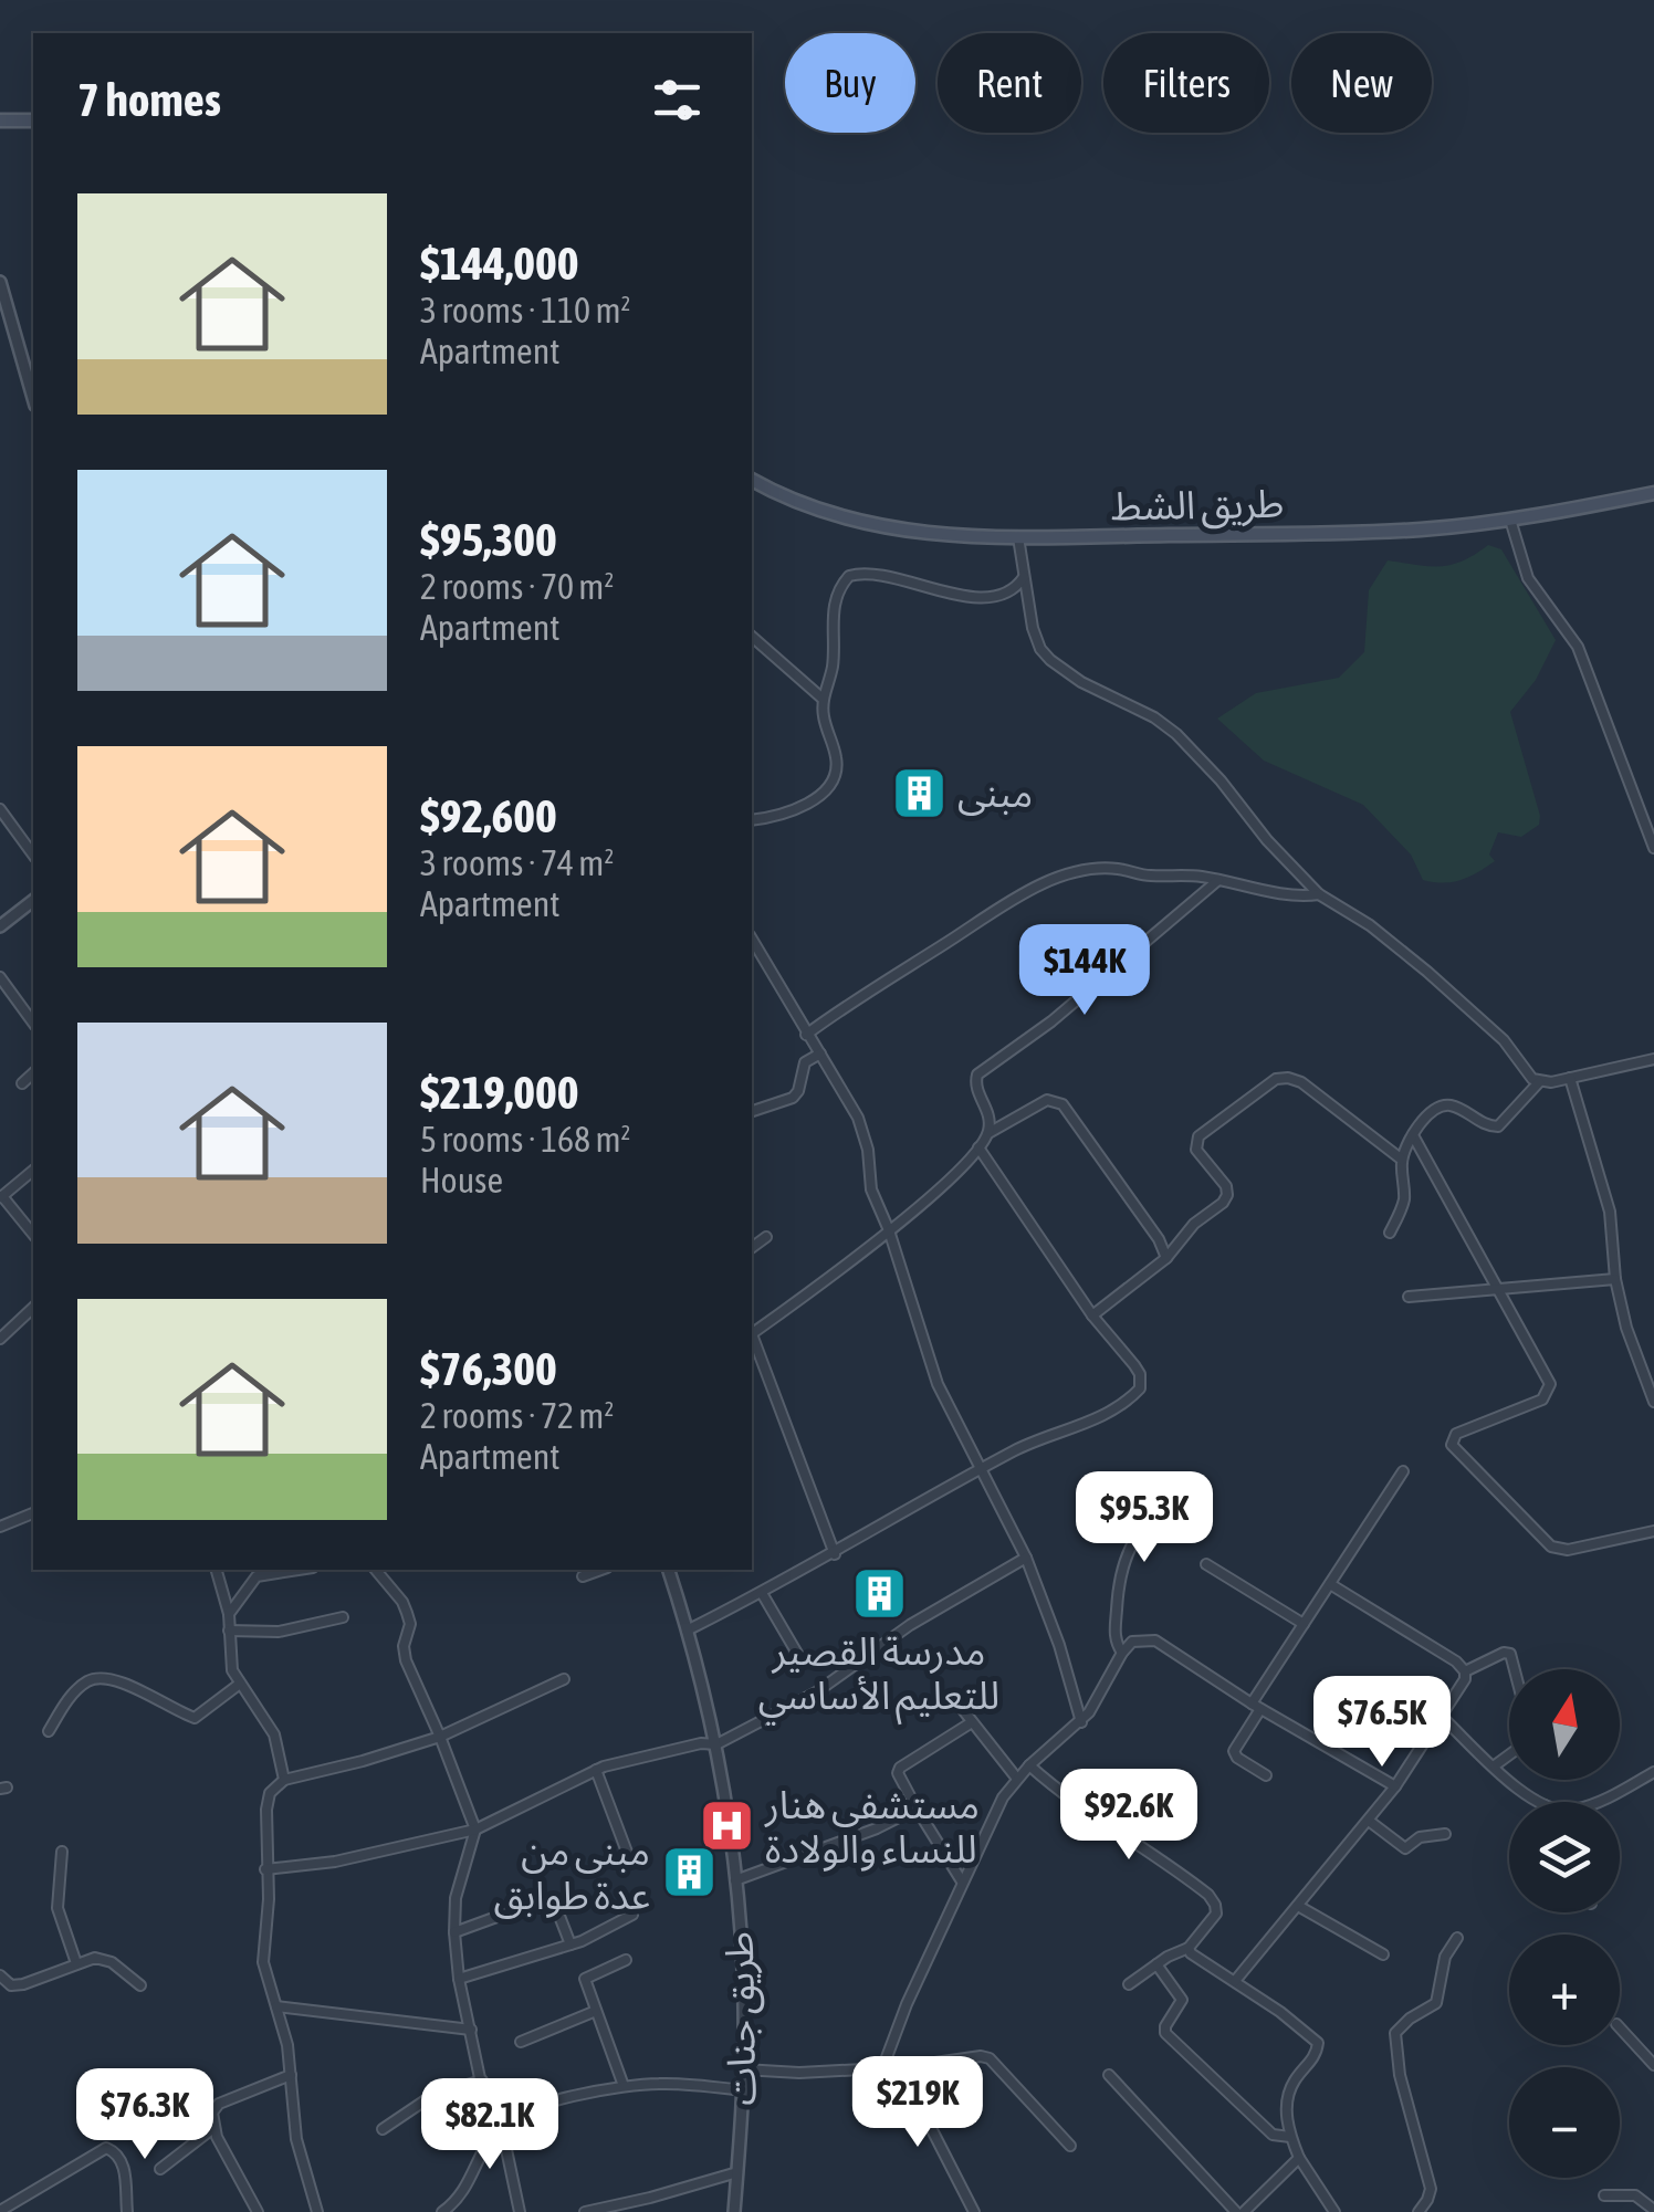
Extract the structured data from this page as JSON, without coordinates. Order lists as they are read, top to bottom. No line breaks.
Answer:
{"streets":{"main road":["طريق الشط"],"street":["طريق جنات"]},"places":{"building":["مبنى","مدرسة القصير للتعليم الأساسي","مبنى من عدة طوابق"],"hospital":["مستشفى هنار للنساء والولادة"]},"north":"top","page":{"chip":["Buy","Rent","Filters","New"],"heading":"7 homes","list":[{"name":"$144,000","note":"3 rooms · 110 m² · Apartment"},{"name":"$95,300","note":"2 rooms · 70 m² · Apartment"},{"name":"$92,600","note":"3 rooms · 74 m² · Apartment"},{"name":"$219,000","note":"5 rooms · 168 m² · House"},{"name":"$76,300","note":"2 rooms · 72 m² · Apartment"}],"price":["$144K","$95.3K","$76.5K","$92.6K","$219K","$76.3K","$82.1K"],"map_buttons":["+","−"]}}
